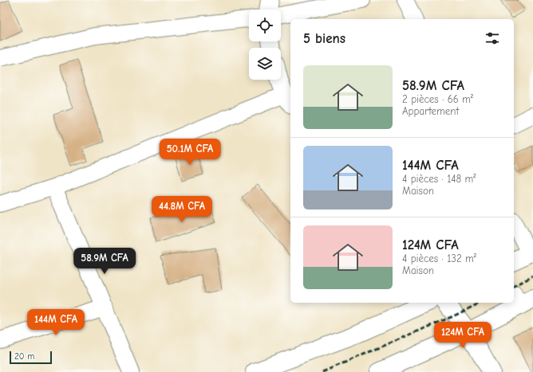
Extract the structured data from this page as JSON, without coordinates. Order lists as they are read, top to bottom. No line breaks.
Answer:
{"scale_bar":"20 m","page":{"heading":"5 biens","list":[{"name":"58.9M CFA","note":"2 pièces · 66 m² · Appartement"},{"name":"144M CFA","note":"4 pièces · 148 m² · Maison"},{"name":"124M CFA","note":"4 pièces · 132 m² · Maison"}],"price":["50.1M CFA","44.8M CFA","58.9M CFA","144M CFA","124M CFA"],"scale":"20 m"}}
